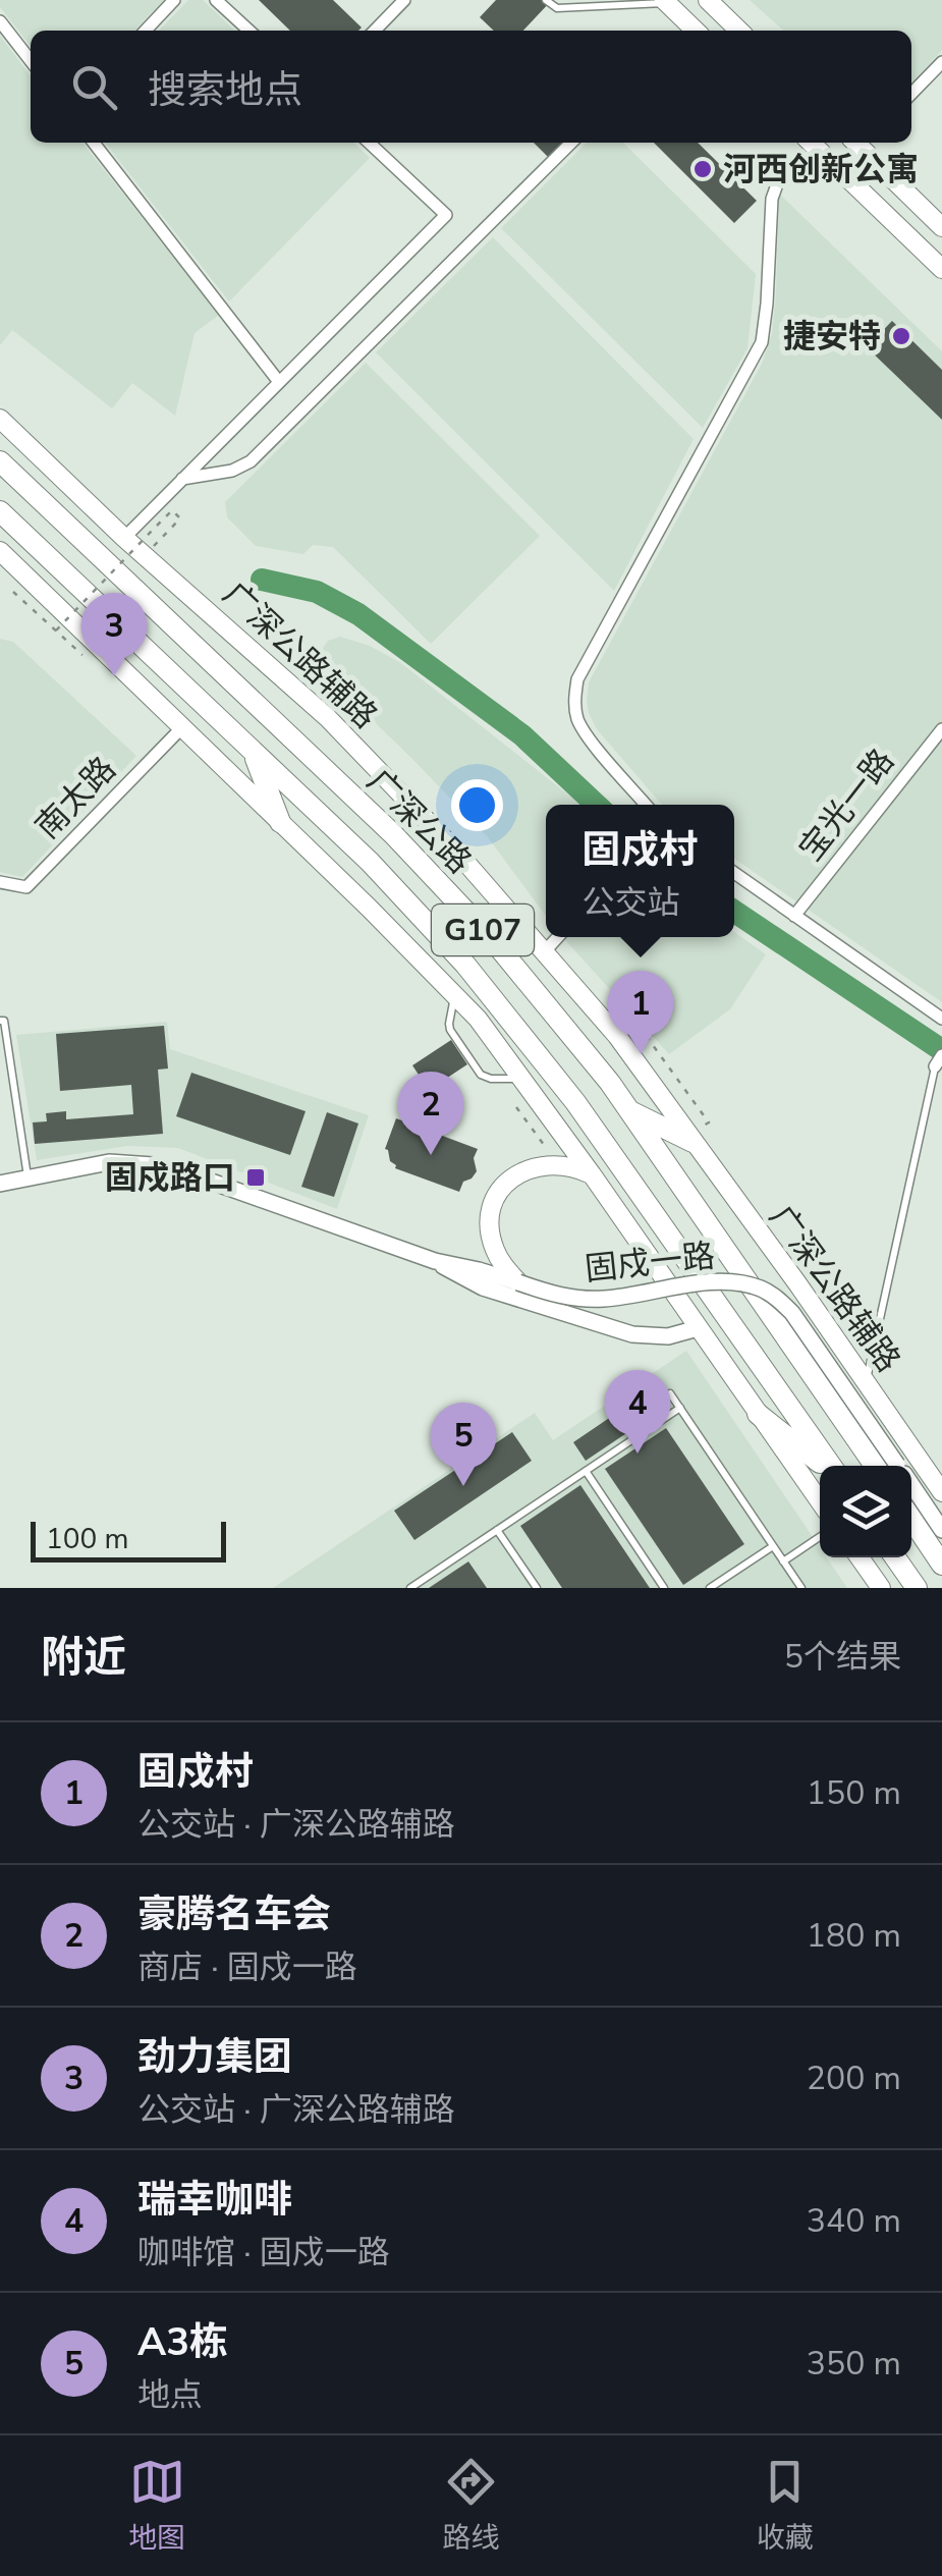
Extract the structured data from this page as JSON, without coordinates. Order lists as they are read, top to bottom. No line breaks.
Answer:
{"streets":{"highway":["广深公路","G107"],"main road":["广深公路辅路"],"street":["南太路","宝光一路","固戍一路"]},"places":{"other":["河西创新公寓","捷安特"],"transit":["固戍路口"]},"scale_bar":"100 m","page":{"search":"搜索地点","pins":["3","1","2","4","5"],"popup":["固戍村","公交站"],"scale":"100 m","heading":["附近","5个结果"],"list":[{"mark":"1","name":"固戍村","note":"公交站 · 广深公路辅路","value":"150 m"},{"mark":"2","name":"豪腾名车会","note":"商店 · 固戍一路","value":"180 m"},{"mark":"3","name":"劲力集团","note":"公交站 · 广深公路辅路","value":"200 m"},{"mark":"4","name":"瑞幸咖啡","note":"咖啡馆 · 固戍一路","value":"340 m"},{"mark":"5","name":"A3栋","note":"地点","value":"350 m"}],"nav":["地图","路线","收藏"]}}
